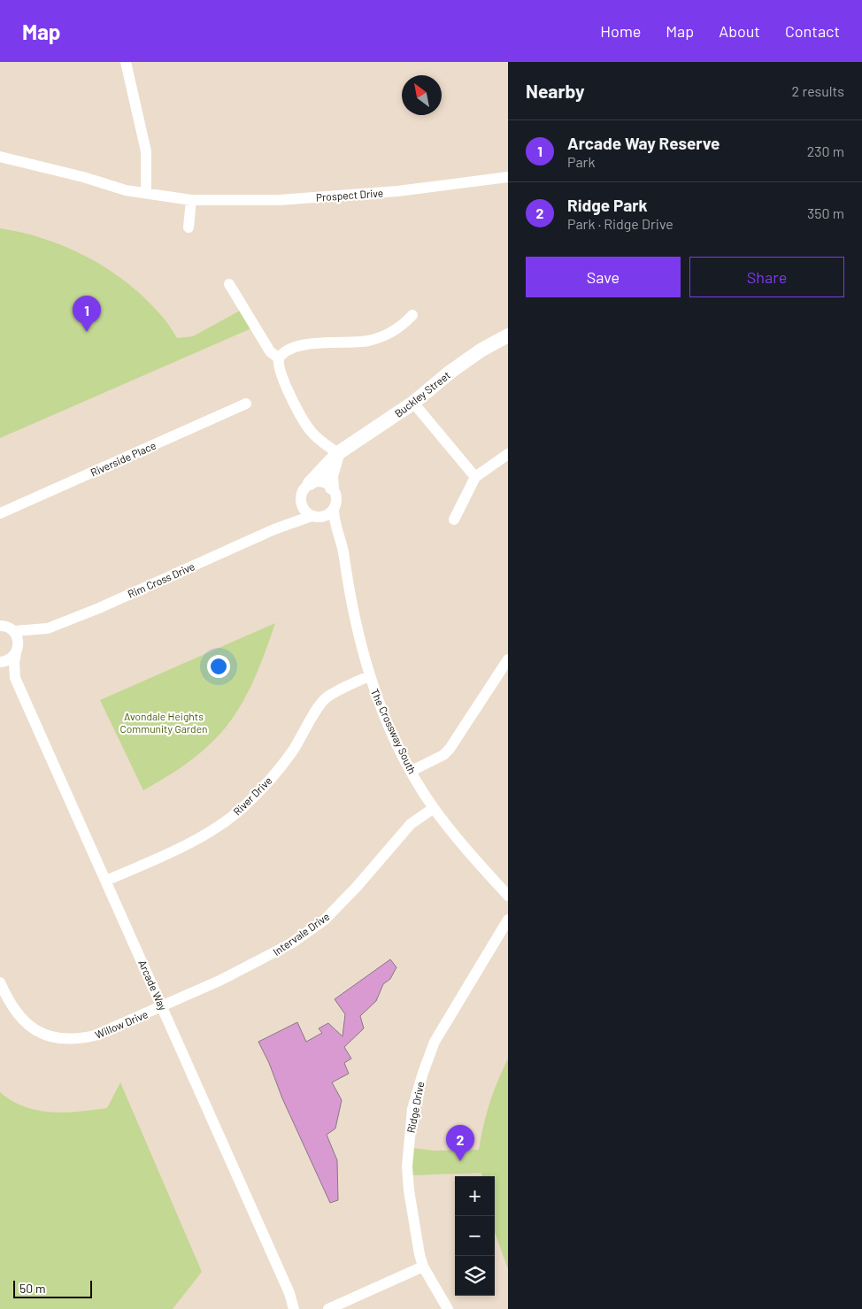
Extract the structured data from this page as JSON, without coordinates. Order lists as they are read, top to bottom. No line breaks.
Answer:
{"streets":{"street":["Prospect Drive","Buckley Street","Riverside Place","Rim Cross Drive","The Crossway South","River Drive","Intervale Drive","Arcade Way","Willow Drive","Ridge Drive"]},"crossings":[["Buckley Street","Rim Cross Drive"],["Buckley Street","The Crossway South"],["Rim Cross Drive","The Crossway South"],["Rim Cross Drive","Arcade Way"],["The Crossway South","River Drive"],["The Crossway South","Intervale Drive"],["River Drive","Arcade Way"],["Intervale Drive","Arcade Way"],["Intervale Drive","Willow Drive"],["Arcade Way","Willow Drive"]],"parks":["Avondale Heights Community Garden"],"scale_bar":"50 m","north":"top left","page":{"header":"Map","nav":["Home","Map","About","Contact"],"heading":["Nearby","2 results"],"list":[{"mark":"1","name":"Arcade Way Reserve","note":"Park","value":"230 m"},{"mark":"2","name":"Ridge Park","note":"Park · Ridge Drive","value":"350 m"}],"buttons":["Save","Share"],"pins":["1","2"],"map_buttons":["+","−"],"scale":"50 m"}}
